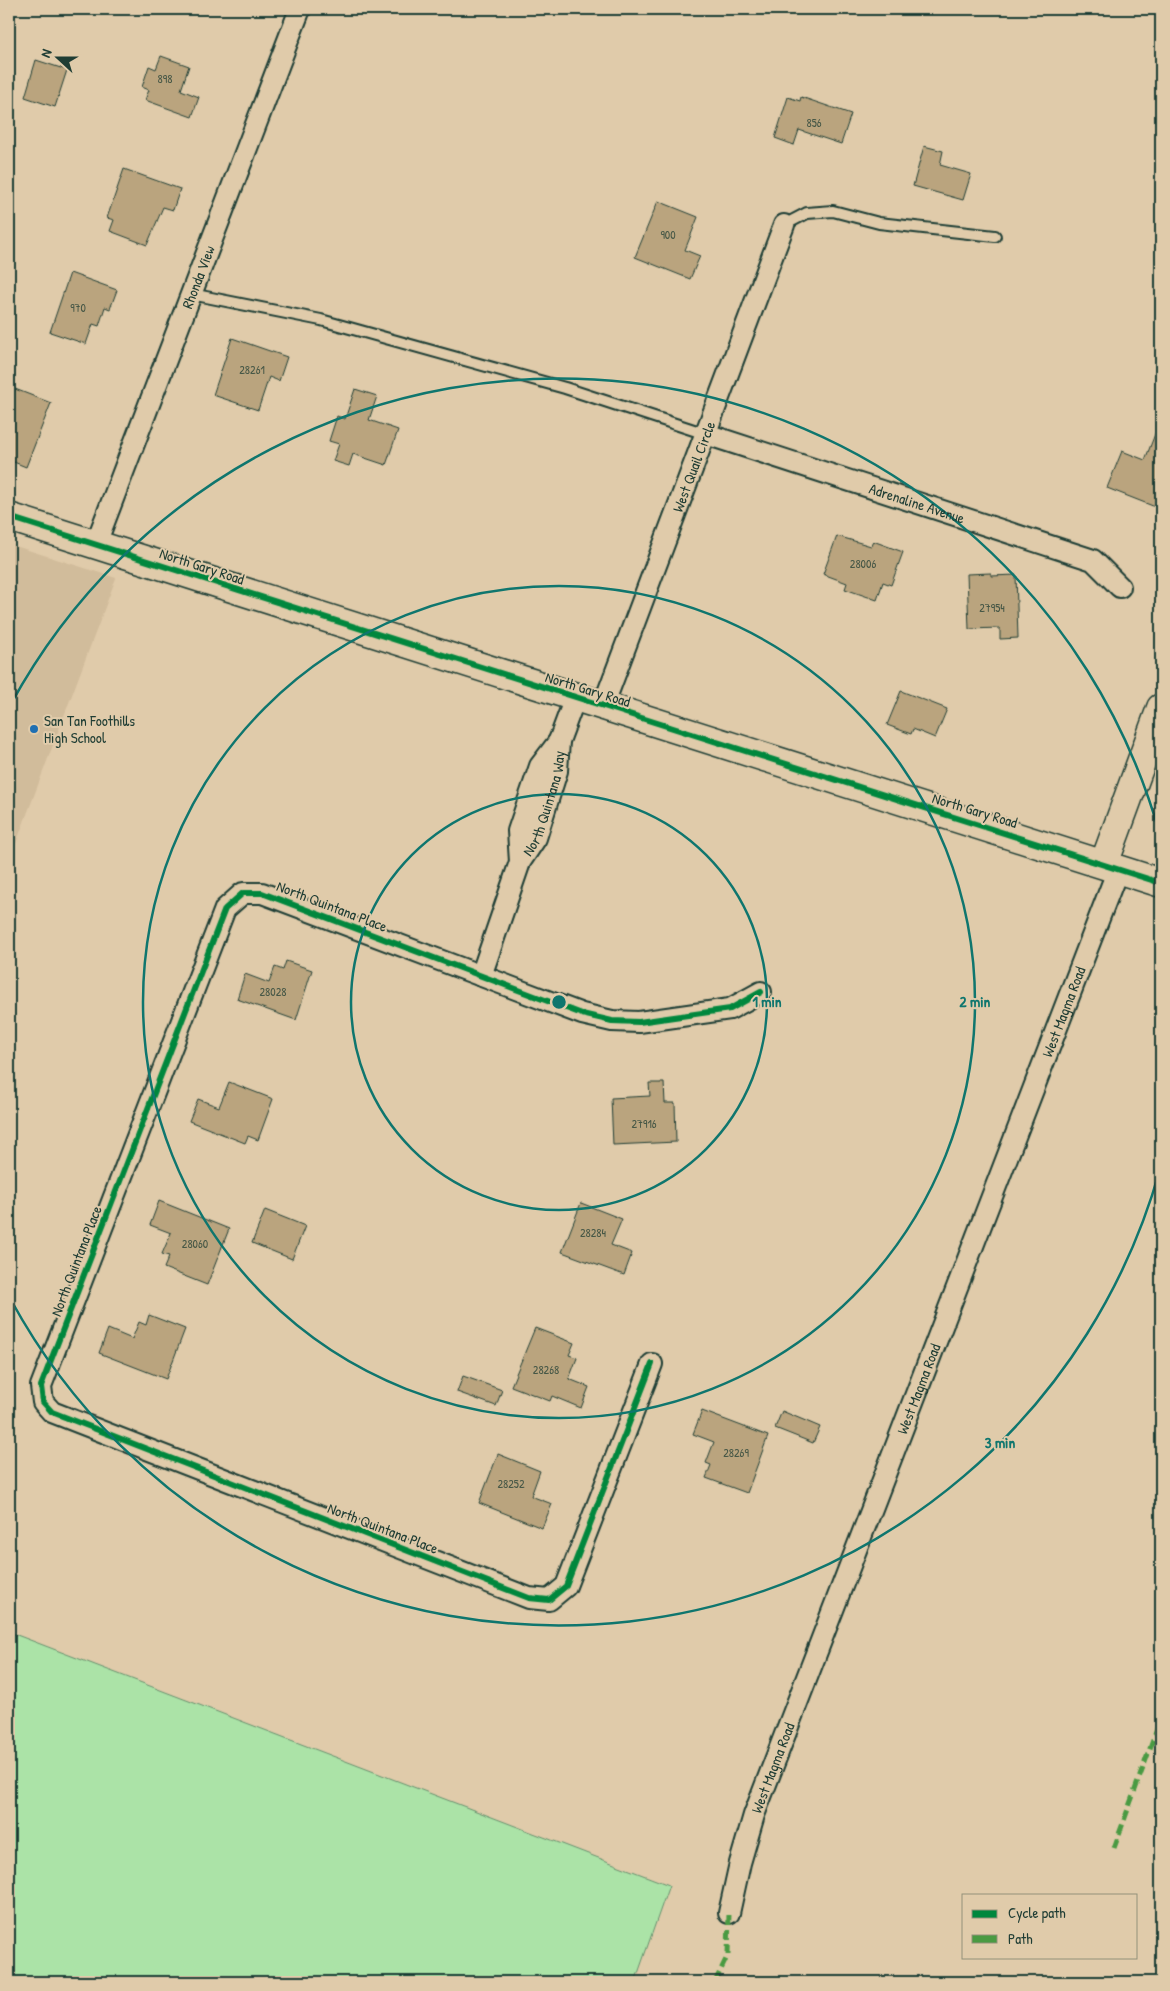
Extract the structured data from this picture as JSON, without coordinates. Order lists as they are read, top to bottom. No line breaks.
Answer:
{"streets":{"street":["Rhonda View","West Quail Circle","Adrenaline Avenue","North Gary Road","North Quintana Way","North Quintana Place","West Magma Road"]},"crossings":[["Rhonda View","North Gary Road"],["West Quail Circle","Adrenaline Avenue"],["West Quail Circle","North Gary Road"],["North Gary Road","North Quintana Way"],["North Gary Road","West Magma Road"],["North Quintana Way","North Quintana Place"]],"places":["San Tan Foothills High School"],"house_numbers":["898","856","900","970","28261","28006","27954","28028","27916","28284","28060","28268","28269","28252"],"legend":["Cycle path","Path"],"north":"left","rings":["1 min","2 min","3 min"]}
